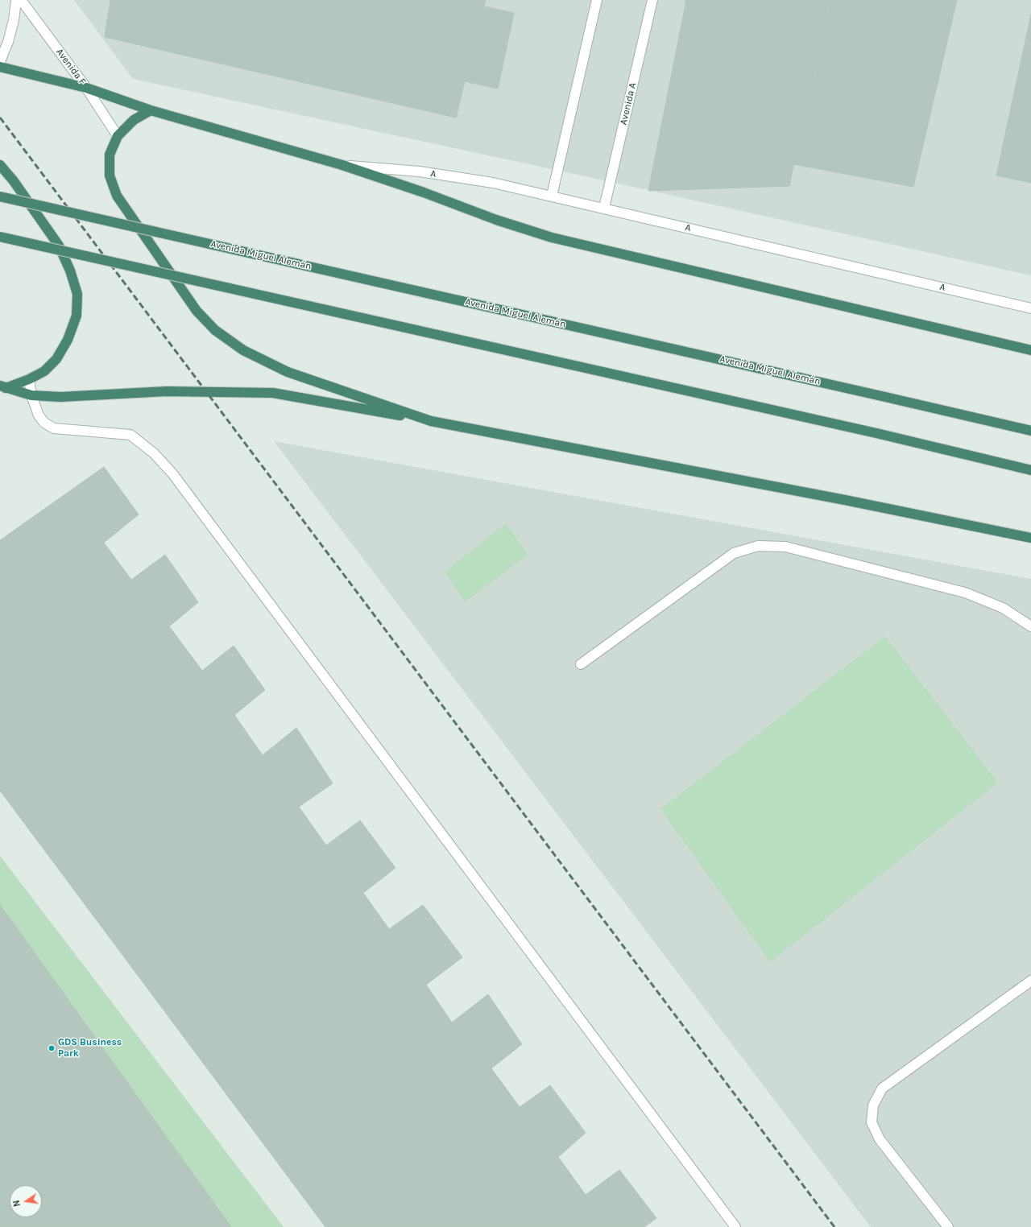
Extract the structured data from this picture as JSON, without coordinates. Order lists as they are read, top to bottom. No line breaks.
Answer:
{"streets":{"highway":["Avenida Miguel Alemán"],"street":["Avenida F","Avenida A","A"]},"crossings":[["Avenida A","A"]],"places":["GDS Business Park"],"north":"left"}
